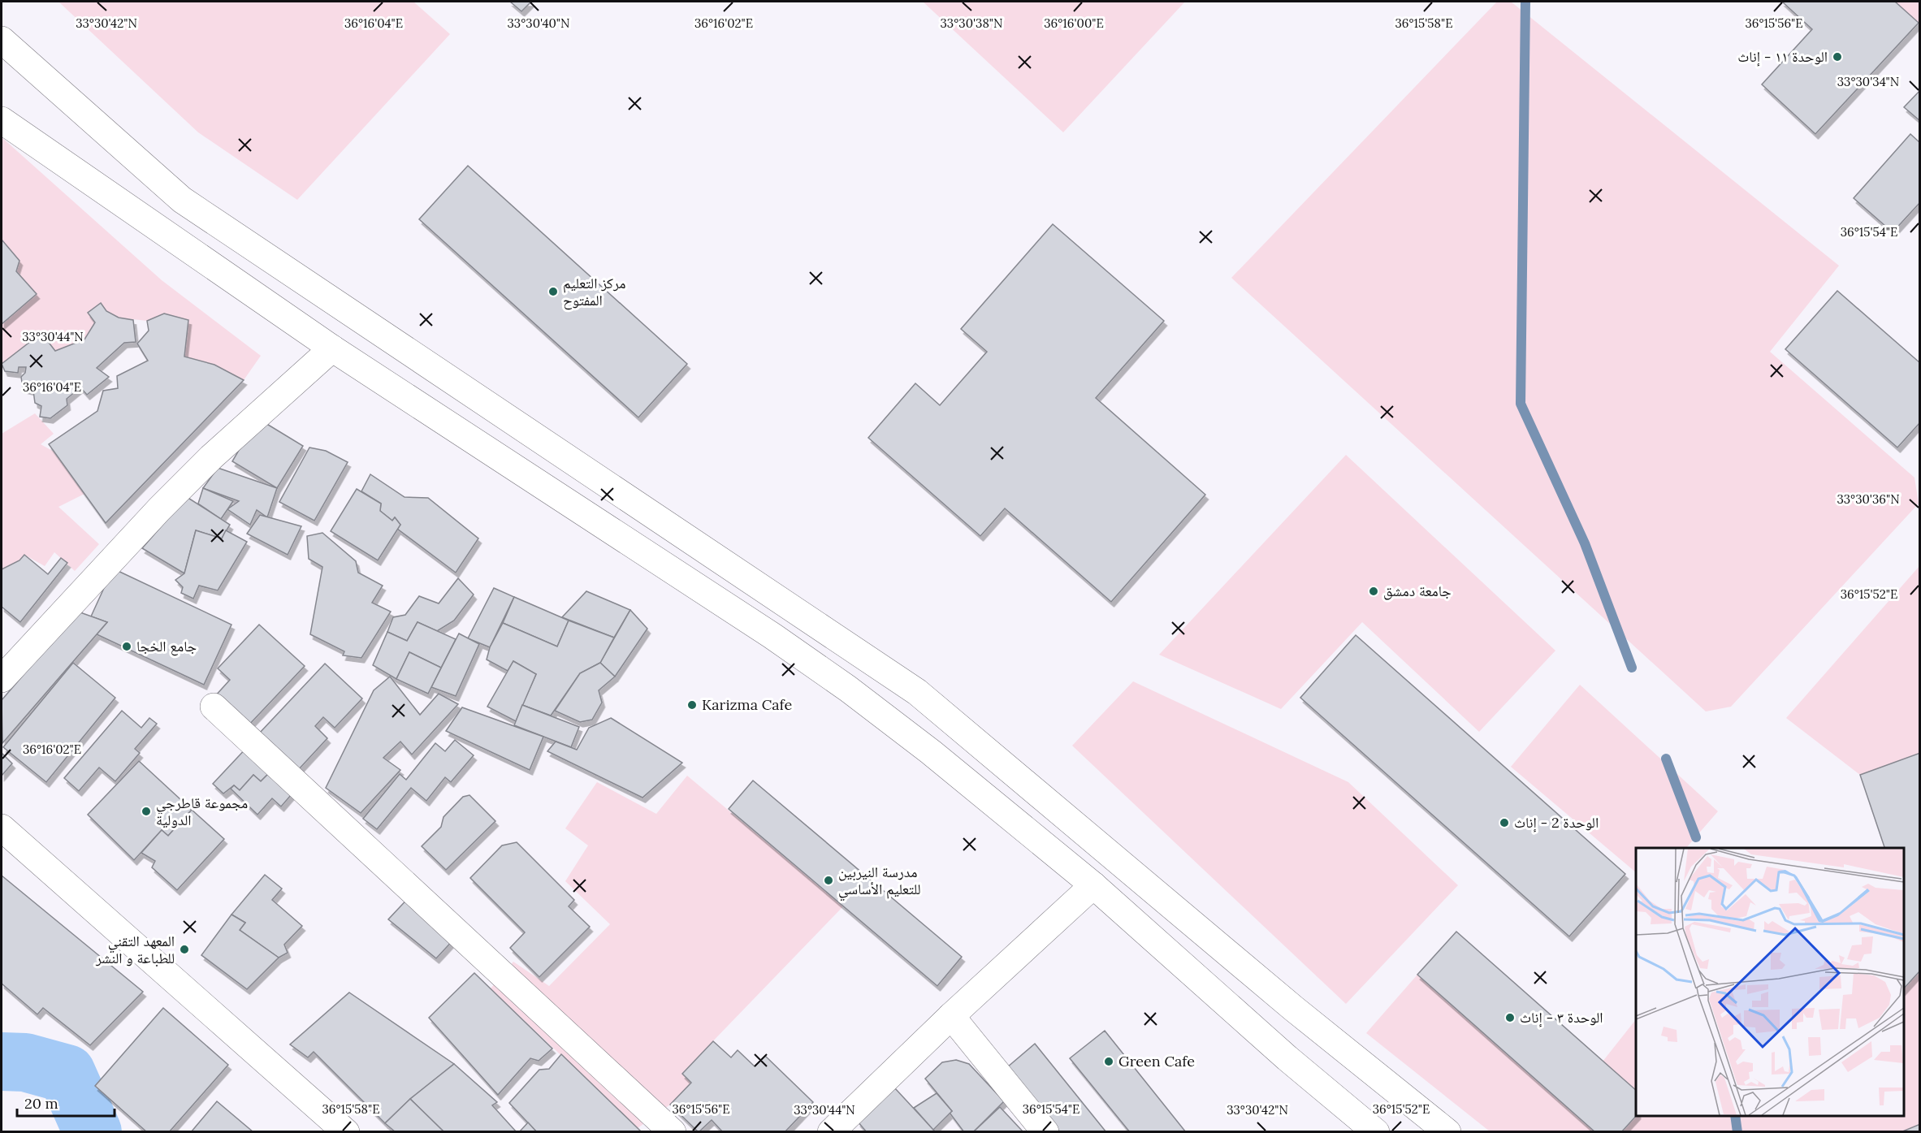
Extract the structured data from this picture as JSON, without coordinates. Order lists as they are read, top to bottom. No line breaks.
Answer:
{"places":["الوحدة ١١ - إناث","مركز التعليم المفتوح","جامعة دمشق","جامع الخجا","Karizma Cafe","مجموعة قاطرجي الدولية","الوحدة 2 - إناث","مدرسة النيربين للتعليم الأساسي","المعهد التقني للطباعة و النشر","الوحدة ٣ - إناث","Green Cafe"],"scale_bar":"20 m","coordinates":["33°30'38\"N","33°30'42\"N","33°30'40\"N","36°16'04\"E","36°16'02\"E","36°16'00\"E","36°15'58\"E","36°15'56\"E","33°30'34\"N","36°15'54\"E","33°30'44\"N","33°30'36\"N","36°15'52\"E"]}
